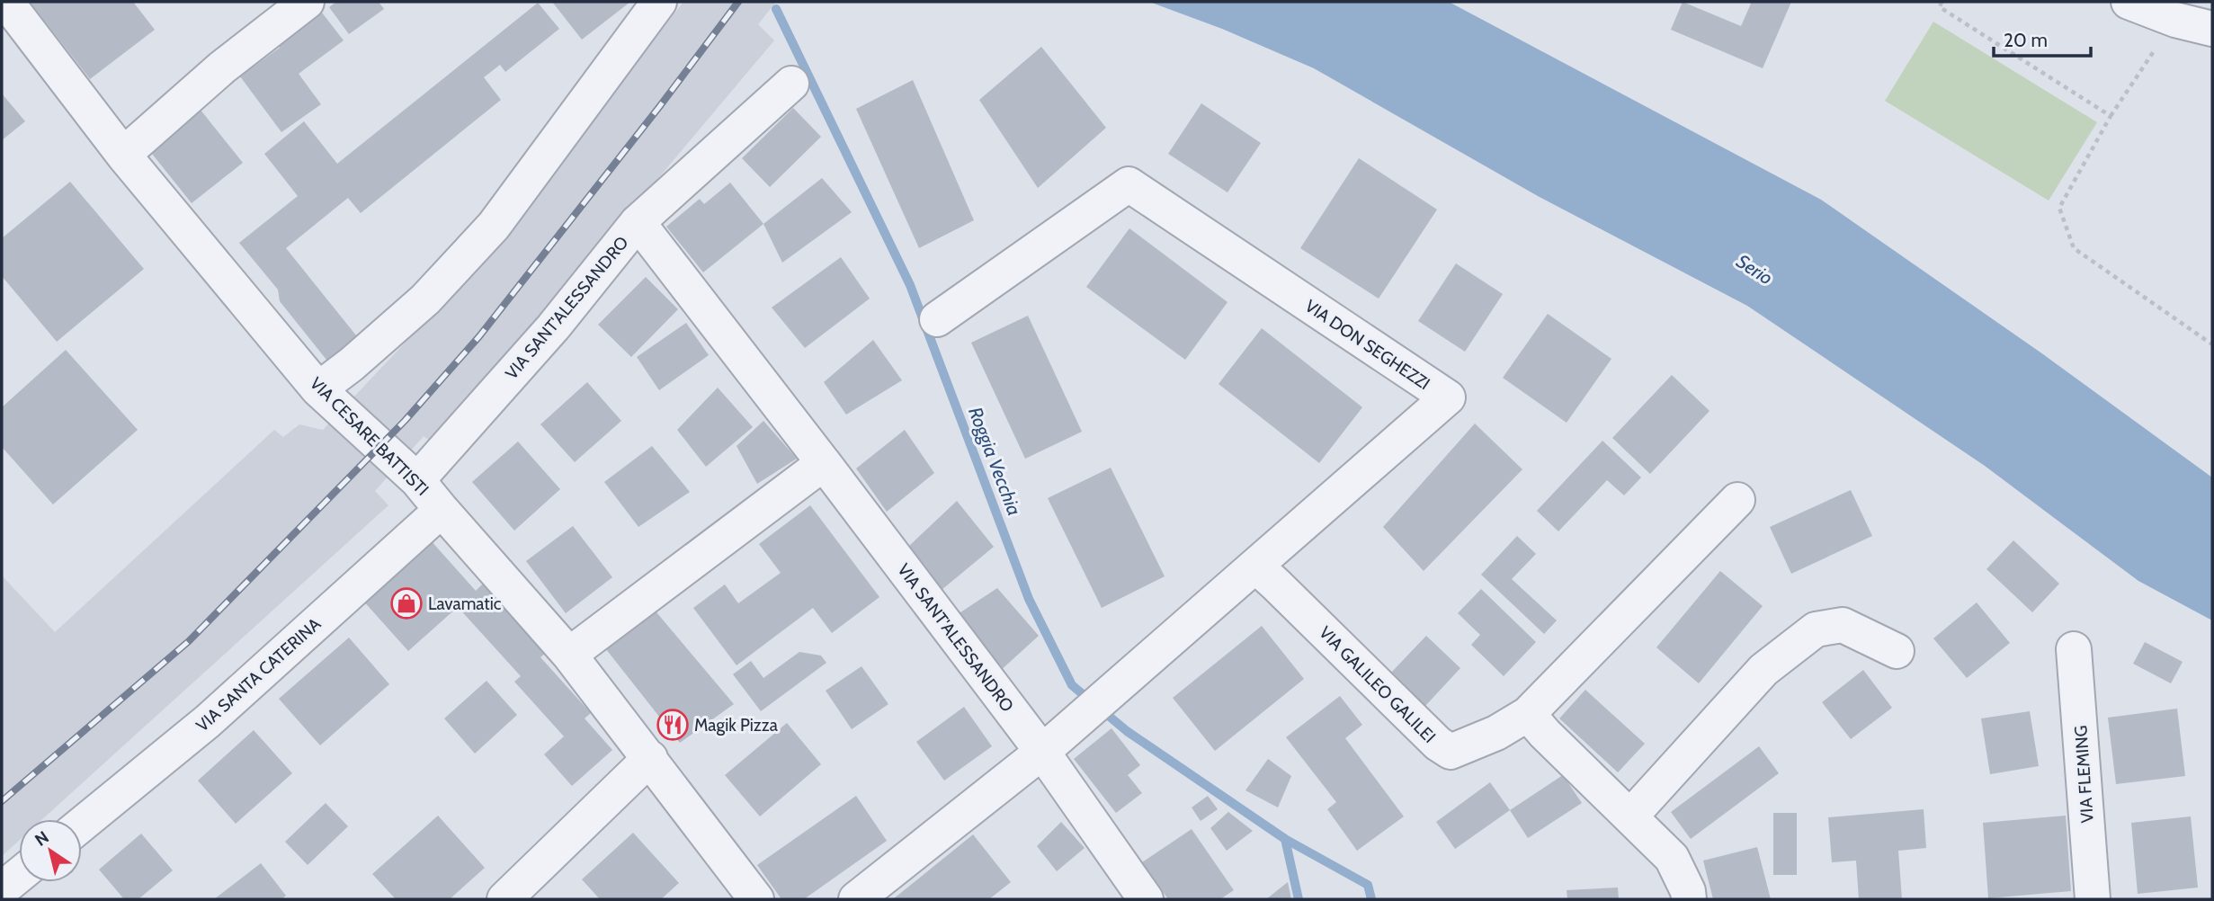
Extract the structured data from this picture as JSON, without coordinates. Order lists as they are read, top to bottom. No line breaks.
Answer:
{"streets":{"street":["VIA SANT'ALESSANDRO","VIA DON SEGHEZZI","VIA CESARE BATTISTI","VIA SANTA CATERINA","VIA GALILEO GALILEI","VIA FLEMING"]},"crossings":[["VIA SANT'ALESSANDRO","VIA DON SEGHEZZI"],["VIA SANT'ALESSANDRO","VIA CESARE BATTISTI"],["VIA DON SEGHEZZI","VIA GALILEO GALILEI"],["VIA CESARE BATTISTI","VIA SANTA CATERINA"]],"water":["Serio","Roggia Vecchia"],"places":{"shop":["Lavamatic"],"restaurant":["Magik Pizza"]},"scale_bar":"20 m","north":"top left"}
